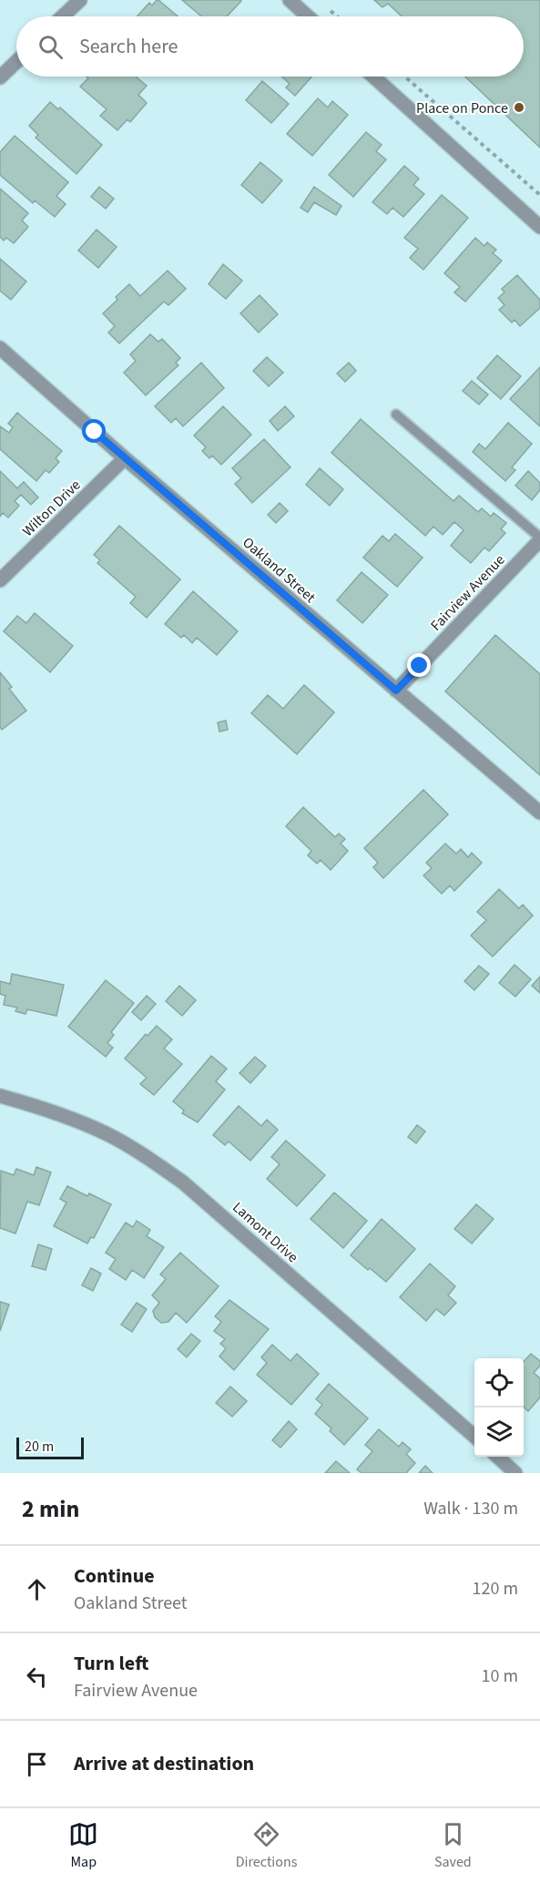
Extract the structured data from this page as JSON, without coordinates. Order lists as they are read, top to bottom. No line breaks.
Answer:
{"streets":{"street":["Wilton Drive","Oakland Street","Fairview Avenue","Lamont Drive"]},"crossings":[["Wilton Drive","Oakland Street"],["Oakland Street","Fairview Avenue"]],"places":["Place on Ponce"],"scale_bar":"20 m","page":{"search":"Search here","scale":"20 m","heading":["2 min","Walk · 130 m"],"list":[["Continue","Oakland Street","120 m"],["Turn left","Fairview Avenue","10 m"],"Arrive at destination"],"nav":["Map","Directions","Saved"]}}
